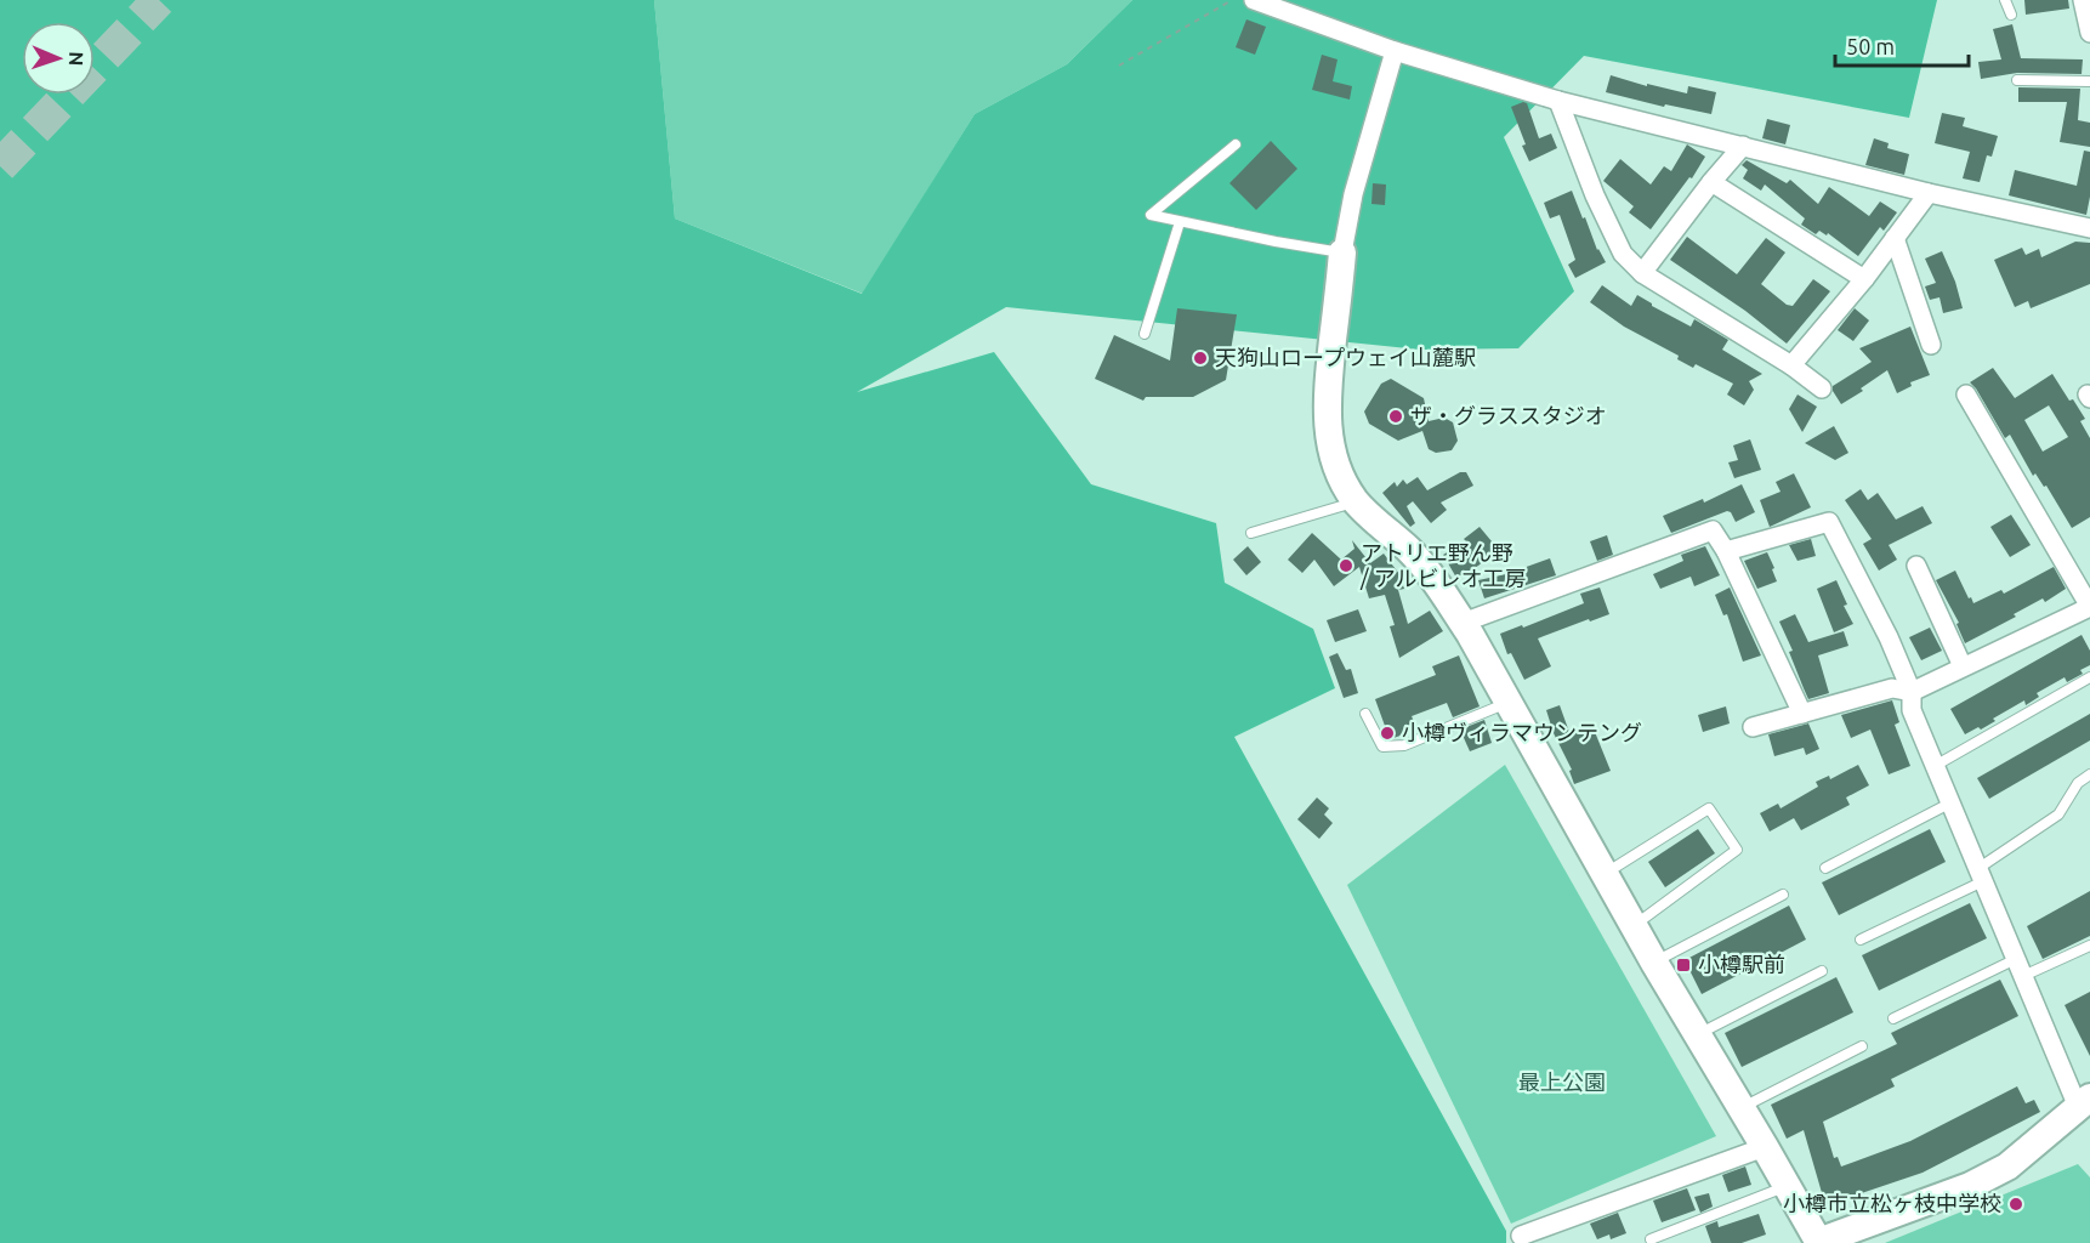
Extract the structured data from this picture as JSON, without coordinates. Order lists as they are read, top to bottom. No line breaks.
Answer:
{"parks":["最上公園"],"places":{"other":["天狗山ロープウェイ山麓駅","ザ・グラススタジオ","アトリエ野ん野 / アルビレオ工房","小樽ヴィラマウンテング","小樽市立松ヶ枝中学校"],"transit":["小樽駅前"]},"scale_bar":"50 m","north":"right"}
